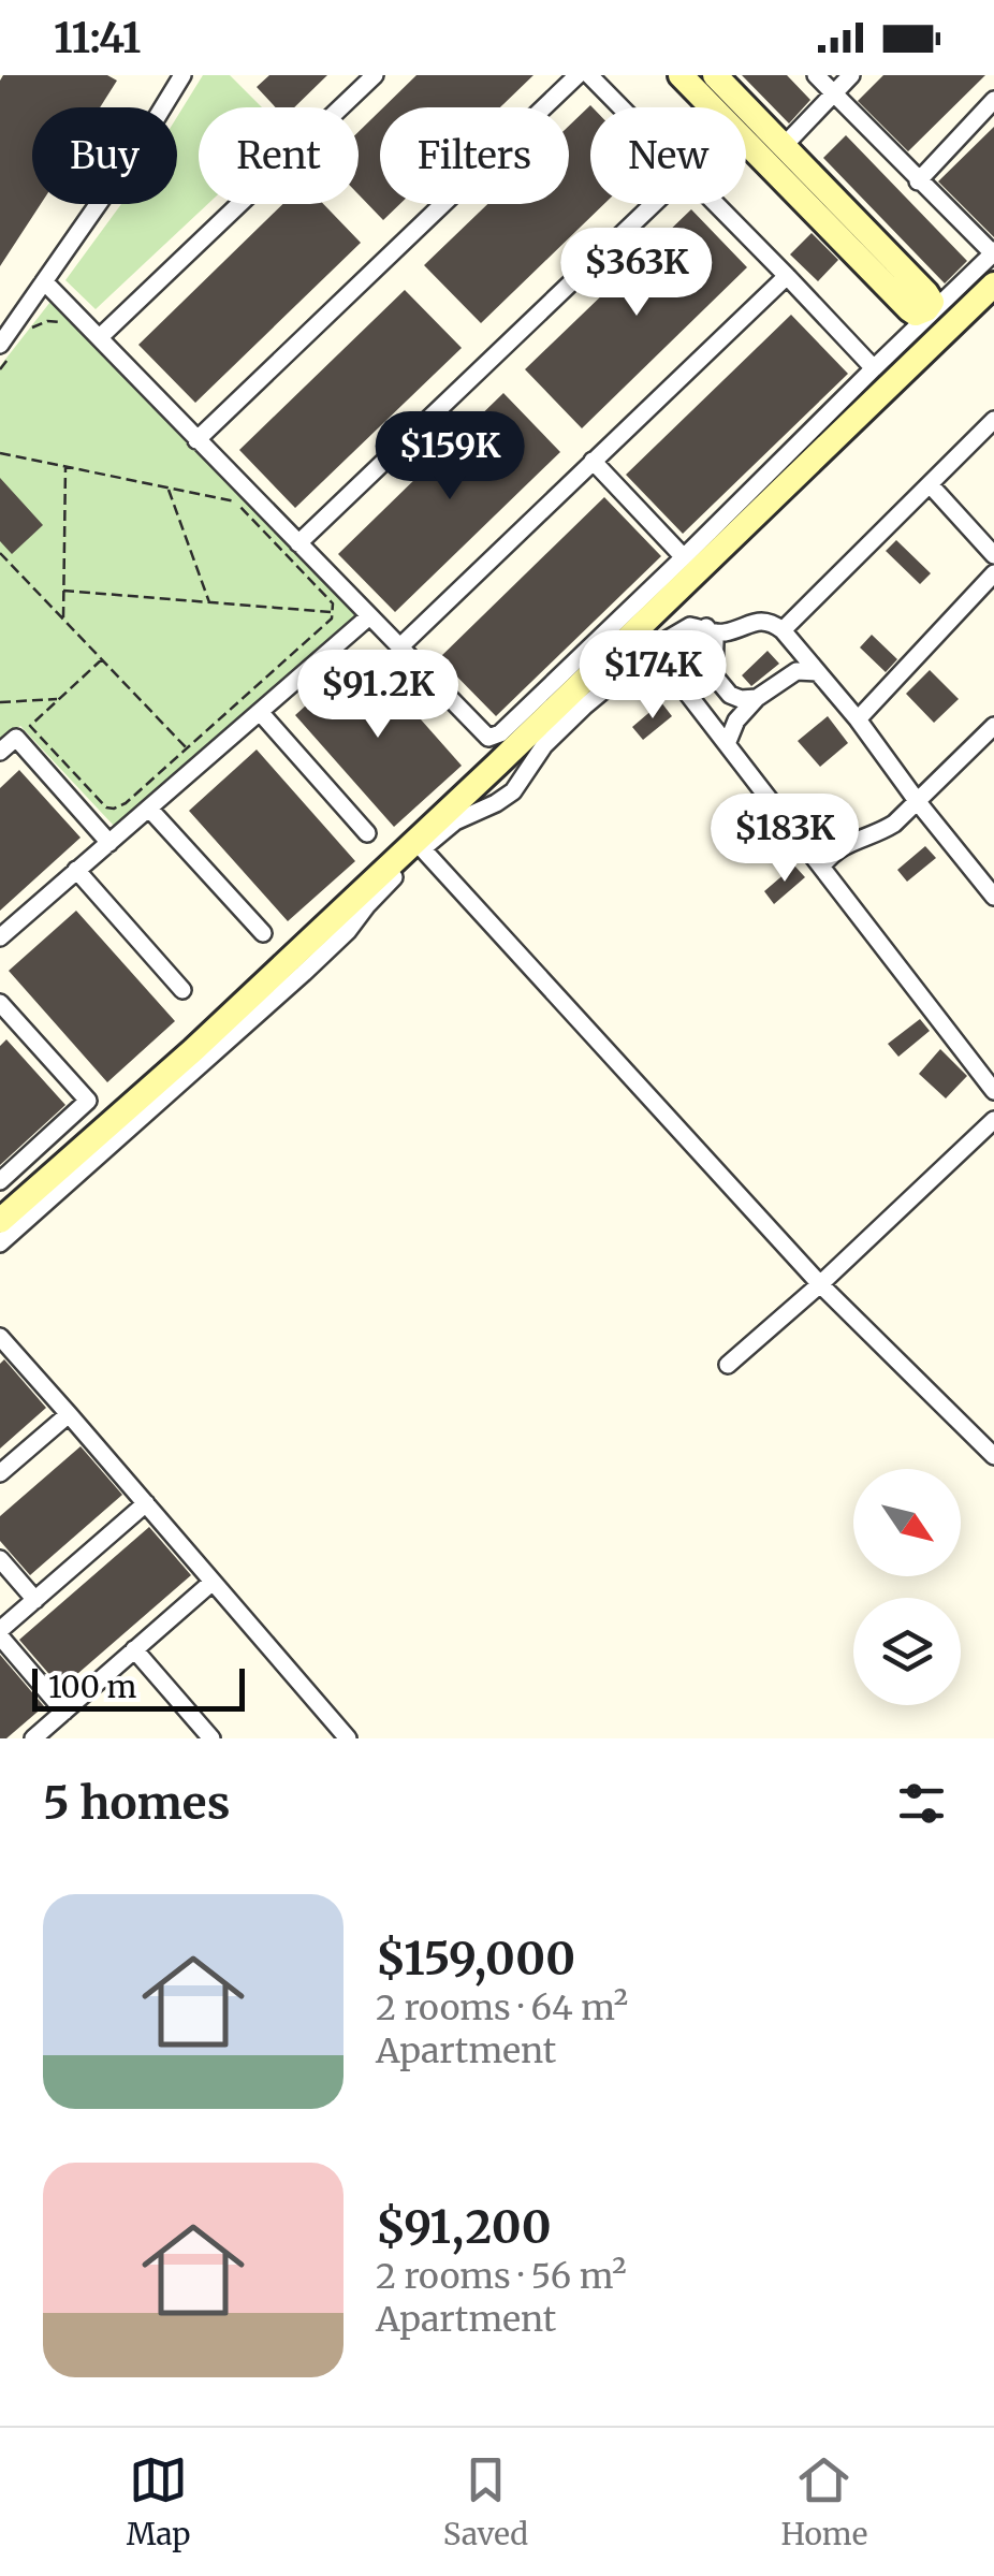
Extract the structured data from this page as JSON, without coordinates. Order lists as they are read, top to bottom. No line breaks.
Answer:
{"scale_bar":"100 m","north":"bottom right","page":{"status":"11:41","chip":["Buy","Rent","Filters","New"],"price":["$363K","$159K","$174K","$91.2K","$183K"],"scale":"100 m","heading":"5 homes","list":[{"name":"$159,000","note":"2 rooms · 64 m² · Apartment"},{"name":"$91,200","note":"2 rooms · 56 m² · Apartment"}],"tabs":["Map","Saved","Home"]}}
